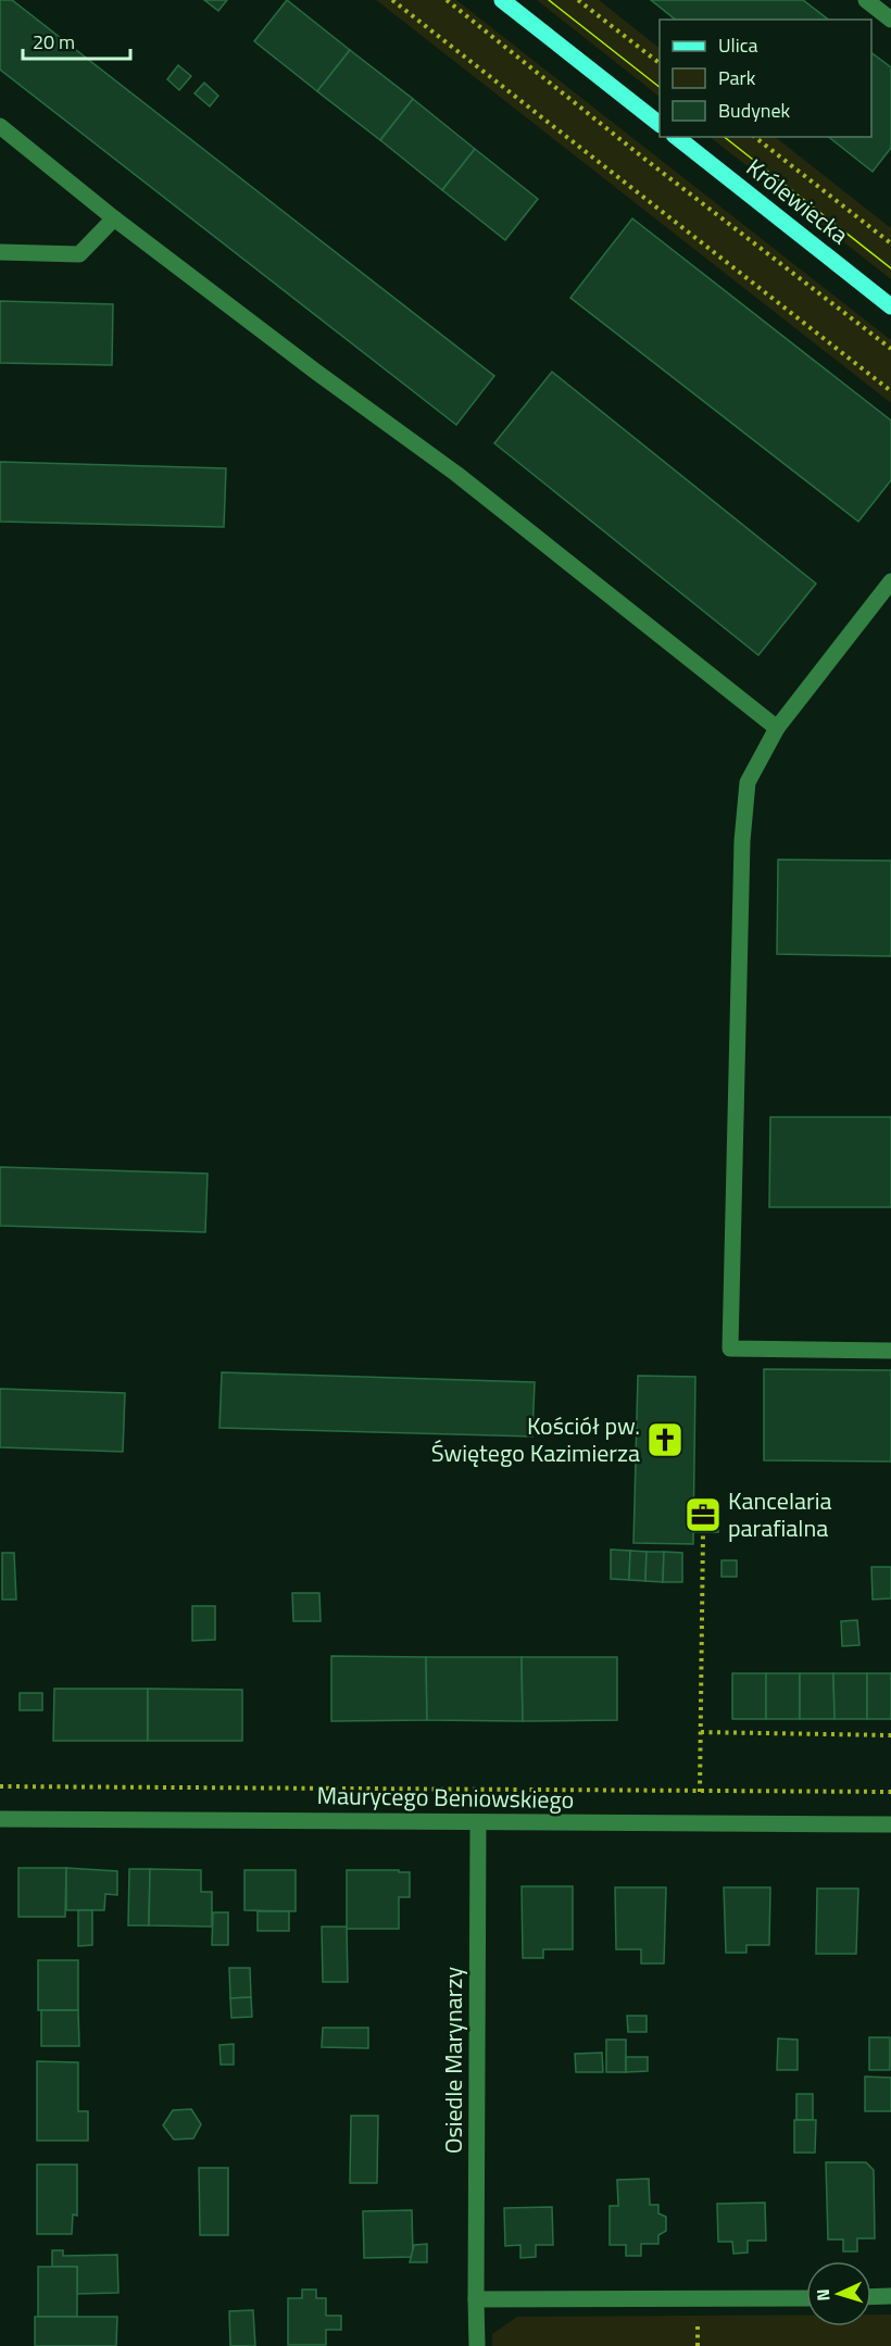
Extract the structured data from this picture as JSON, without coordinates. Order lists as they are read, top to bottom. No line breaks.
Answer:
{"streets":{"main road":["Królewiecka"],"street":["Maurycego Beniowskiego","Osiedle Marynarzy"]},"crossings":[["Maurycego Beniowskiego","Osiedle Marynarzy"]],"places":{"church":["Kościół pw. Świętego Kazimierza"],"office":["Kancelaria parafialna"]},"legend":["Ulica","Park","Budynek"],"scale_bar":"20 m","north":"left"}
